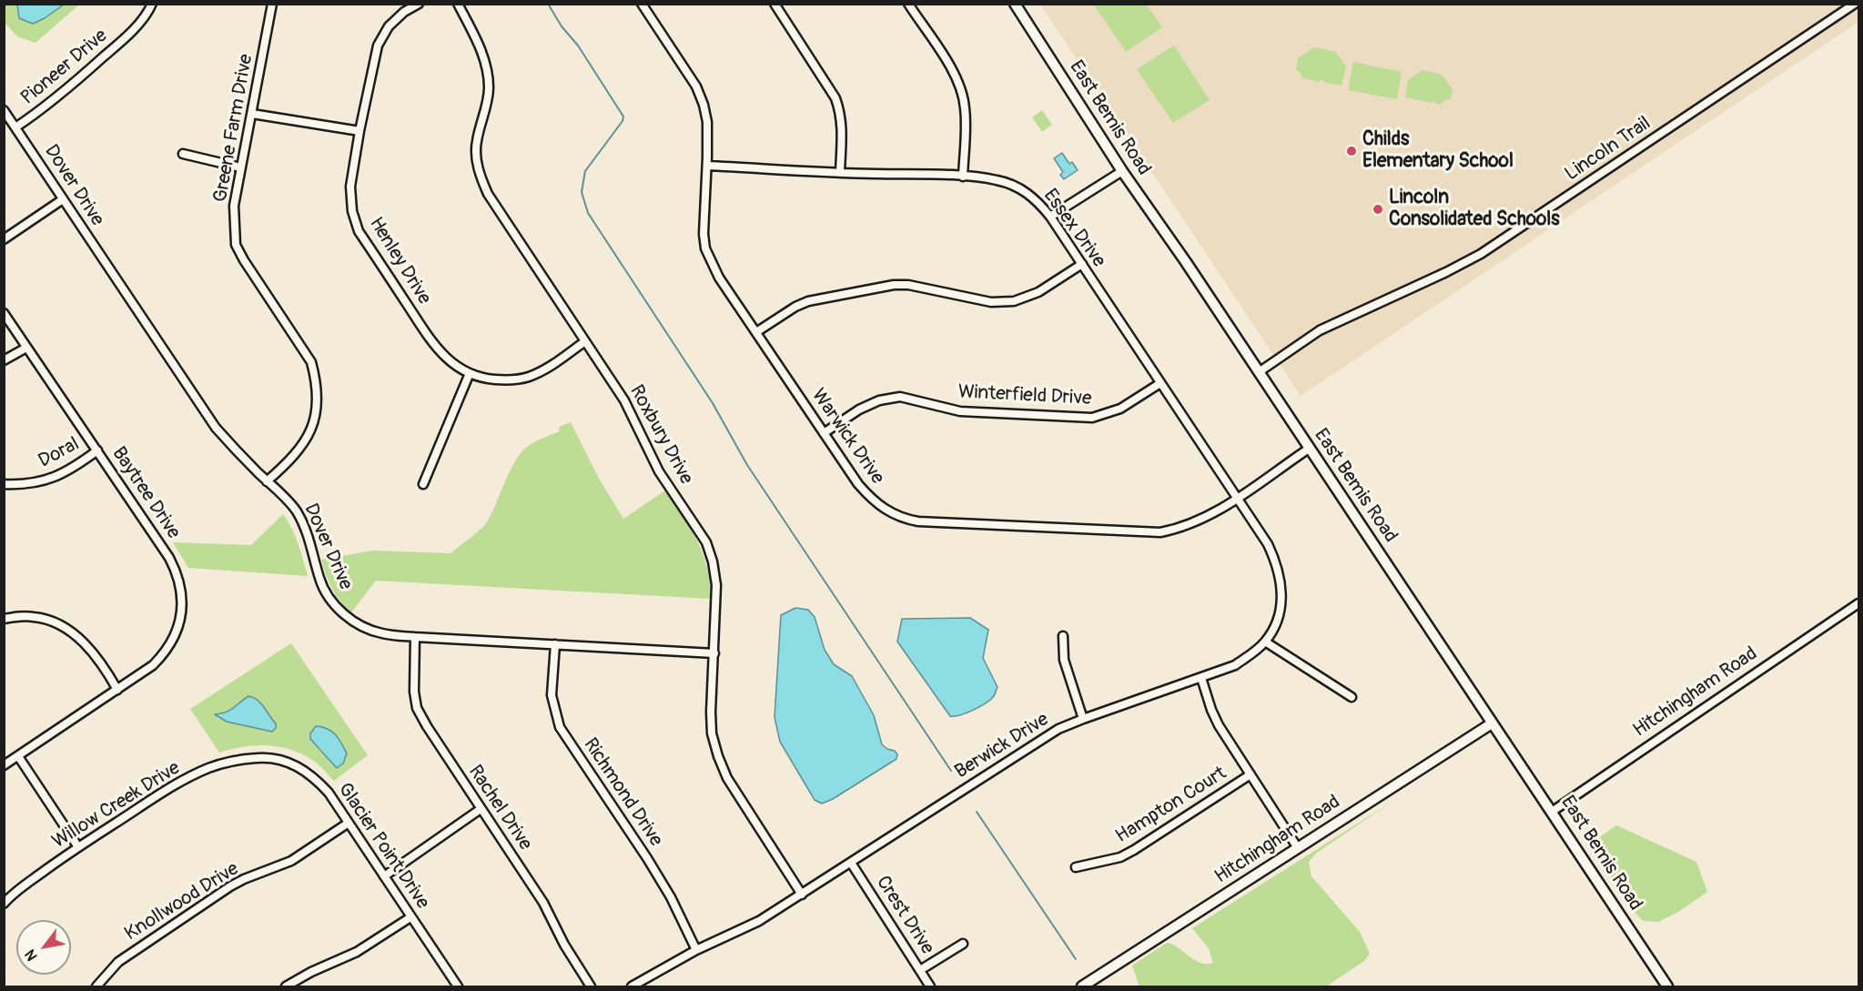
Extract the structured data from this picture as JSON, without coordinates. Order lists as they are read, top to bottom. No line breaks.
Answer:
{"streets":{"street":["Pioneer Drive","East Bemis Road","Greene Farm Drive","Lincoln Trail","Dover Drive","Essex Drive","Henley Drive","Winterfield Drive","Roxbury Drive","Warwick Drive","Doral","Baytree Drive","Hitchingham Road","Berwick Drive","Richmond Drive","Willow Creek Drive","Hampton Court","Rachel Drive","Glacier Point Drive","Knollwood Drive","Crest Drive"]},"crossings":[["Pioneer Drive","Dover Drive"],["East Bemis Road","Lincoln Trail"],["East Bemis Road","Warwick Drive"],["East Bemis Road","Hitchingham Road"],["Greene Farm Drive","Dover Drive"],["Dover Drive","Roxbury Drive"],["Dover Drive","Richmond Drive"],["Dover Drive","Rachel Drive"],["Essex Drive","Winterfield Drive"],["Essex Drive","Warwick Drive"],["Essex Drive","Berwick Drive"],["Henley Drive","Roxbury Drive"],["Winterfield Drive","Warwick Drive"],["Roxbury Drive","Berwick Drive"],["Warwick Drive","Berwick Drive"],["Doral","Baytree Drive"],["Berwick Drive","Richmond Drive"],["Berwick Drive","Crest Drive"],["Willow Creek Drive","Glacier Point Drive"],["Glacier Point Drive","Knollwood Drive"]],"places":["Childs Elementary School","Lincoln Consolidated Schools"],"north":"bottom left"}
